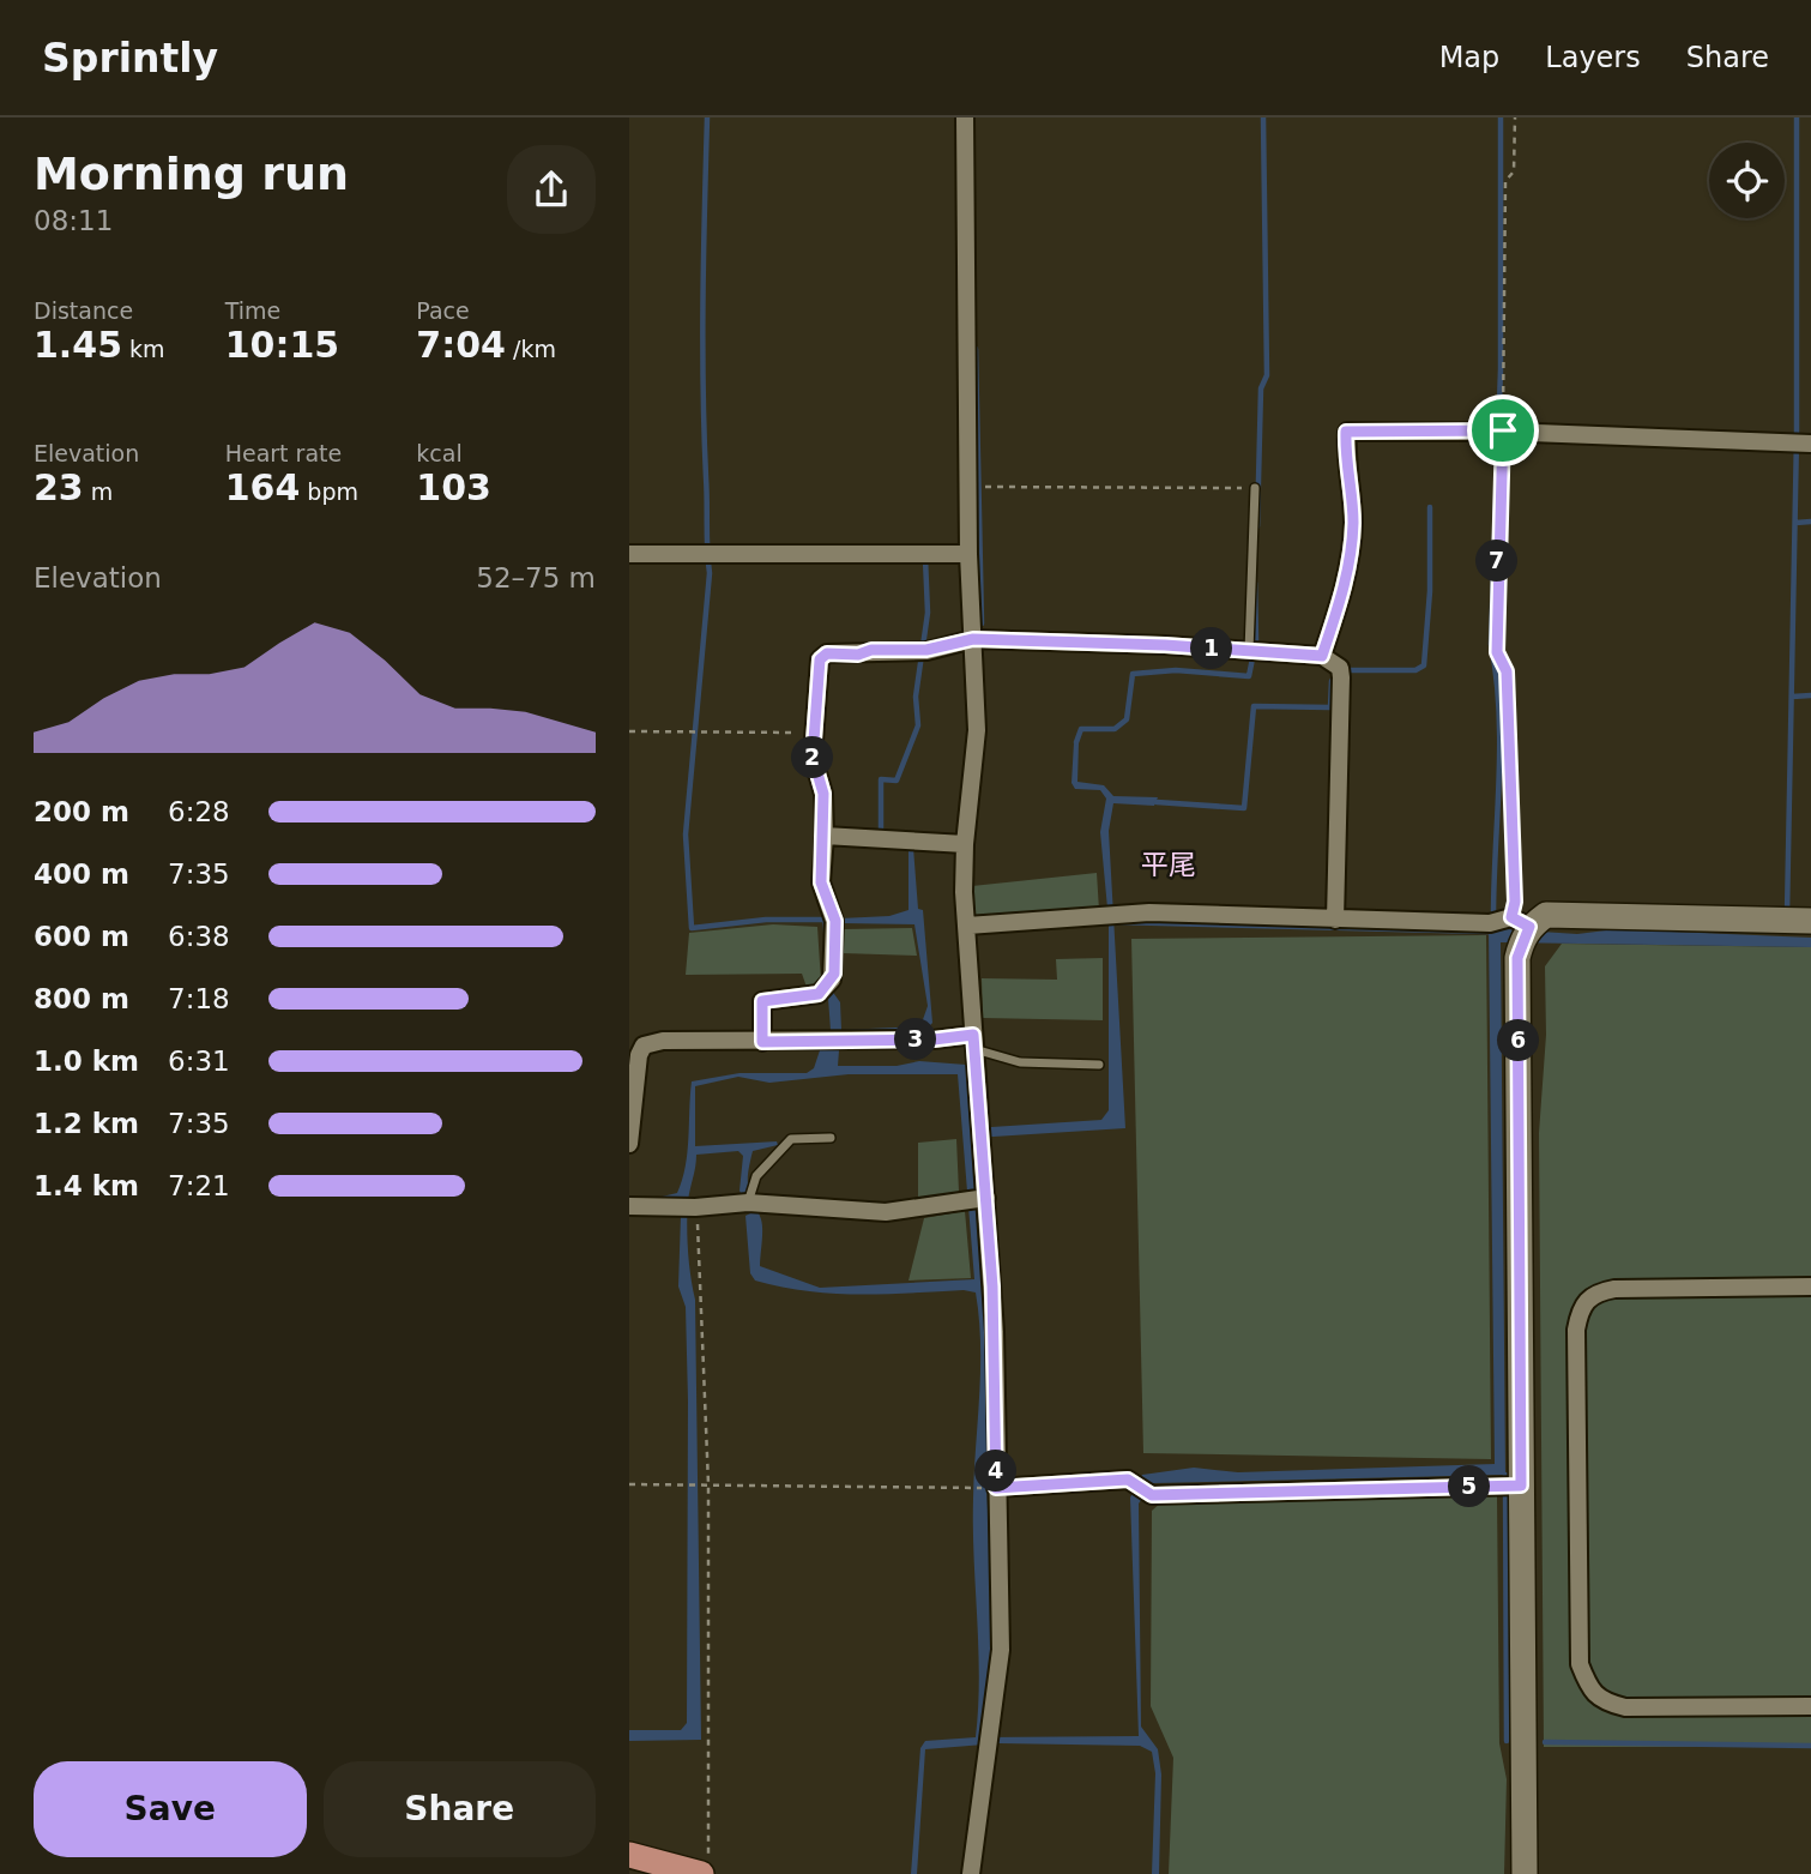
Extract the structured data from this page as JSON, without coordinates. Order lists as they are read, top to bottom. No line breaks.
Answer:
{"districts":["平尾"],"page":{"header":"Sprintly","nav":["Map","Layers","Share"],"heading":["Morning run","08:11"],"stats":[["Distance","1.45 km"],["Time","10:15"],["Pace","7:04 /km"],["Elevation","23 m"],["Heart rate","164 bpm"],["kcal","103"]],"pins":["7","1","2","3","6","4","5"],"chart":["Elevation","52–75 m"],"list":[{"name":"200 m","note":"6:28"},{"name":"400 m","note":"7:35"},{"name":"600 m","note":"6:38"},{"name":"800 m","note":"7:18"},{"name":"1.0 km","note":"6:31"},{"name":"1.2 km","note":"7:35"},{"name":"1.4 km","note":"7:21"}],"buttons":["Save","Share"]}}
